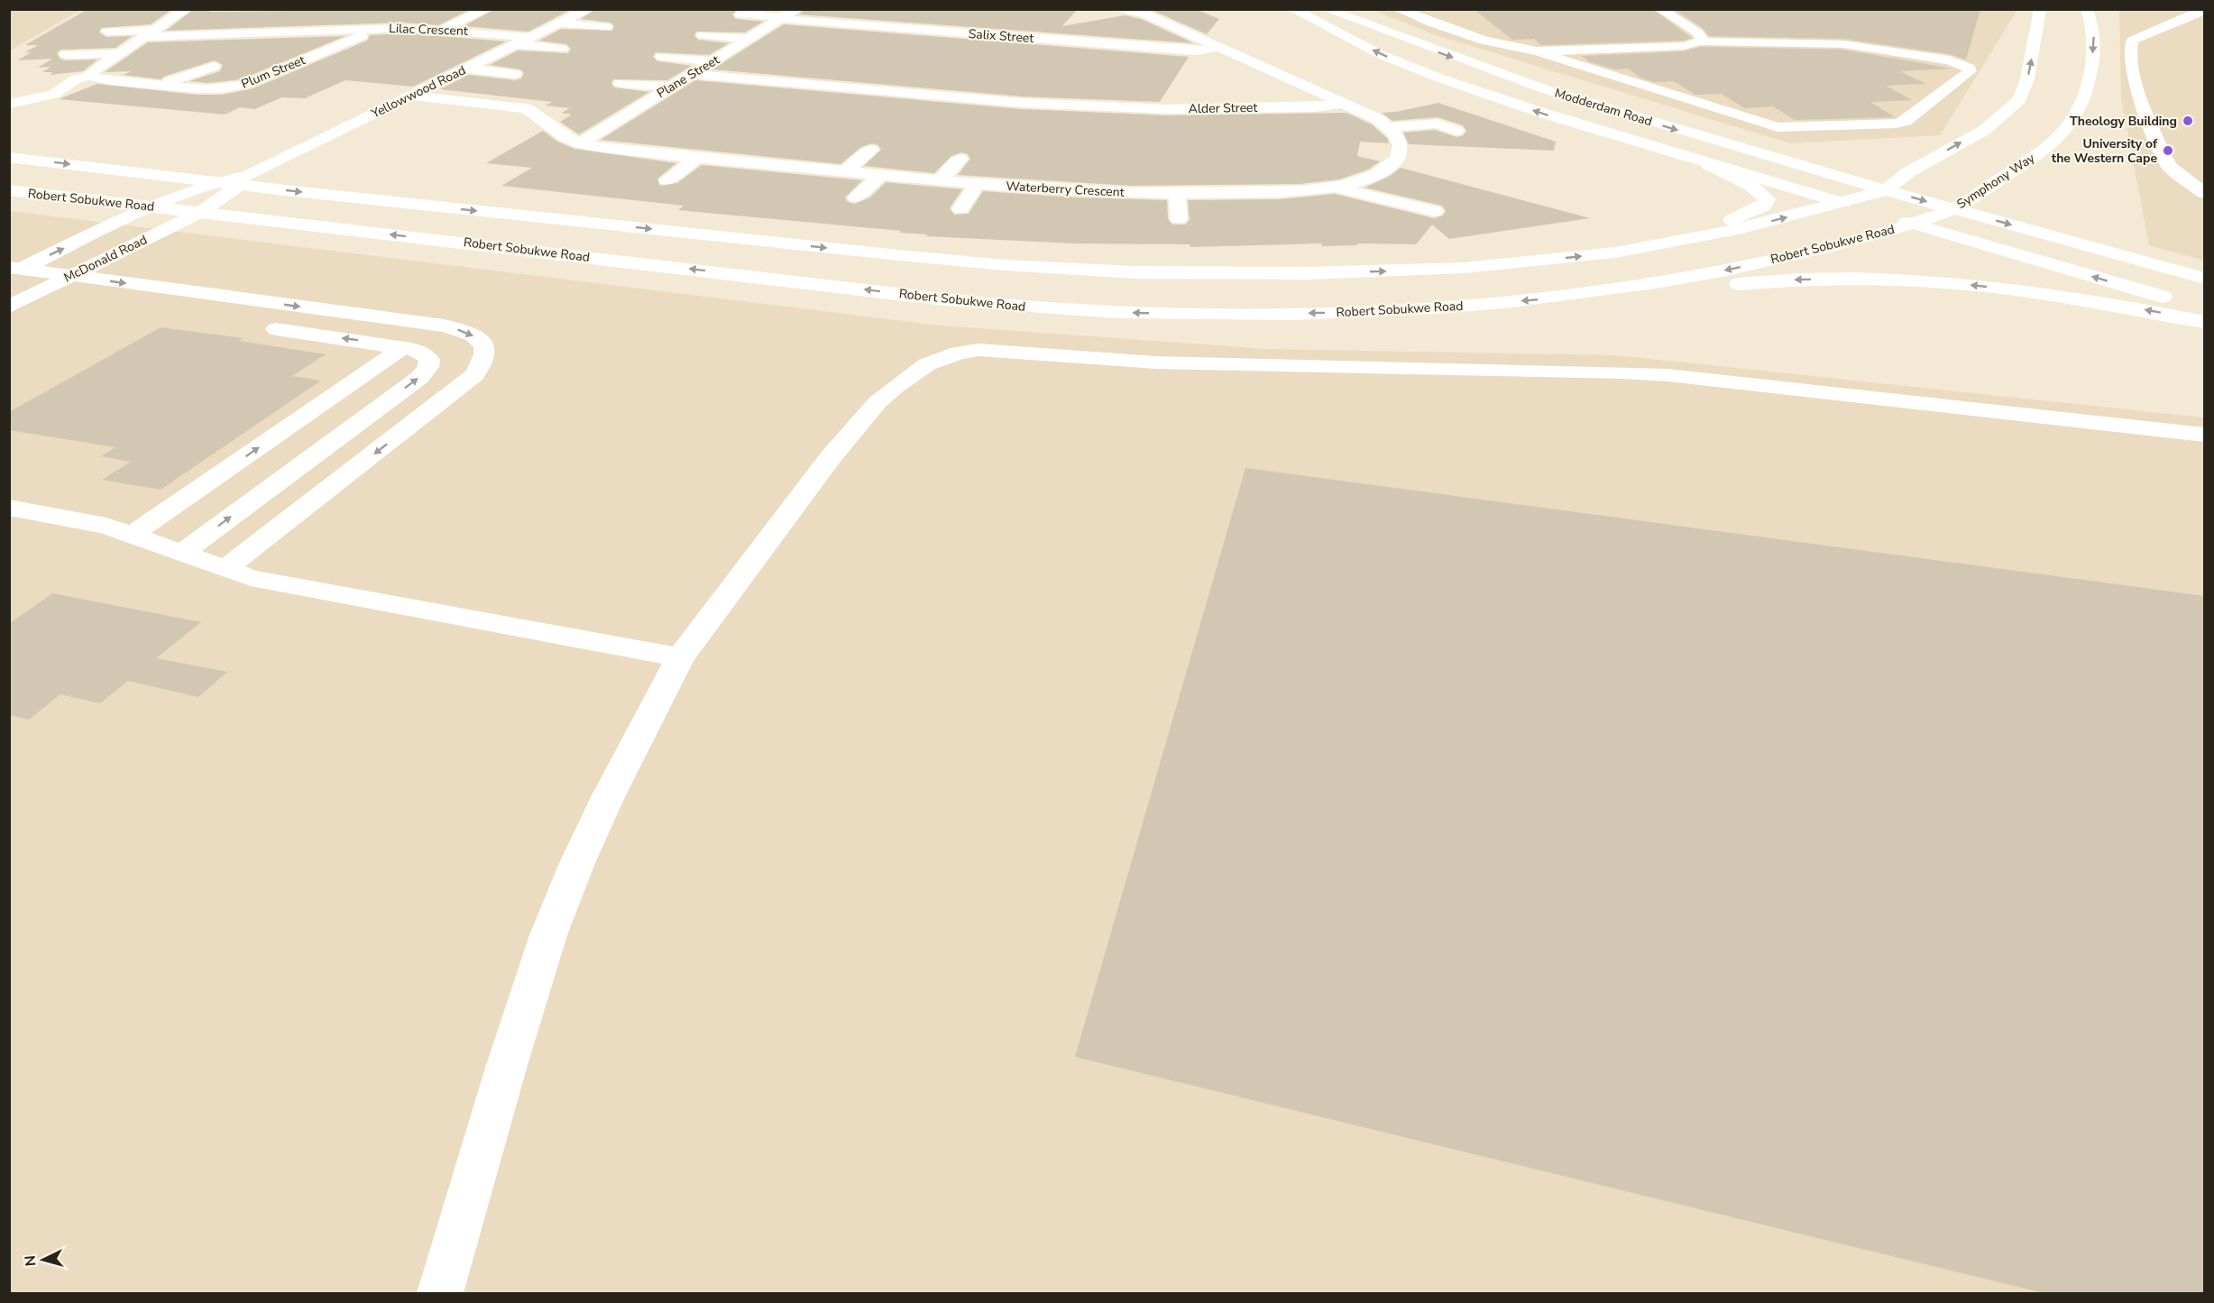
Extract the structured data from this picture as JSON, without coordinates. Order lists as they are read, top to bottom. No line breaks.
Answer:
{"streets":{"street":["Lilac Crescent","Salix Street","Plum Street","Plane Street","Yellowwood Road","Modderdam Road","Alder Street","Symphony Way","Waterberry Crescent","Robert Sobukwe Road","McDonald Road"]},"crossings":[["Lilac Crescent","Plum Street"],["Lilac Crescent","Yellowwood Road"],["Salix Street","Plane Street"],["Plane Street","Alder Street"],["Plane Street","Waterberry Crescent"],["Yellowwood Road","Waterberry Crescent"],["Yellowwood Road","Robert Sobukwe Road"],["Yellowwood Road","McDonald Road"],["Modderdam Road","Robert Sobukwe Road"],["Symphony Way","Robert Sobukwe Road"],["Robert Sobukwe Road","McDonald Road"]],"places":["Theology Building","University of the Western Cape"],"north":"left"}
